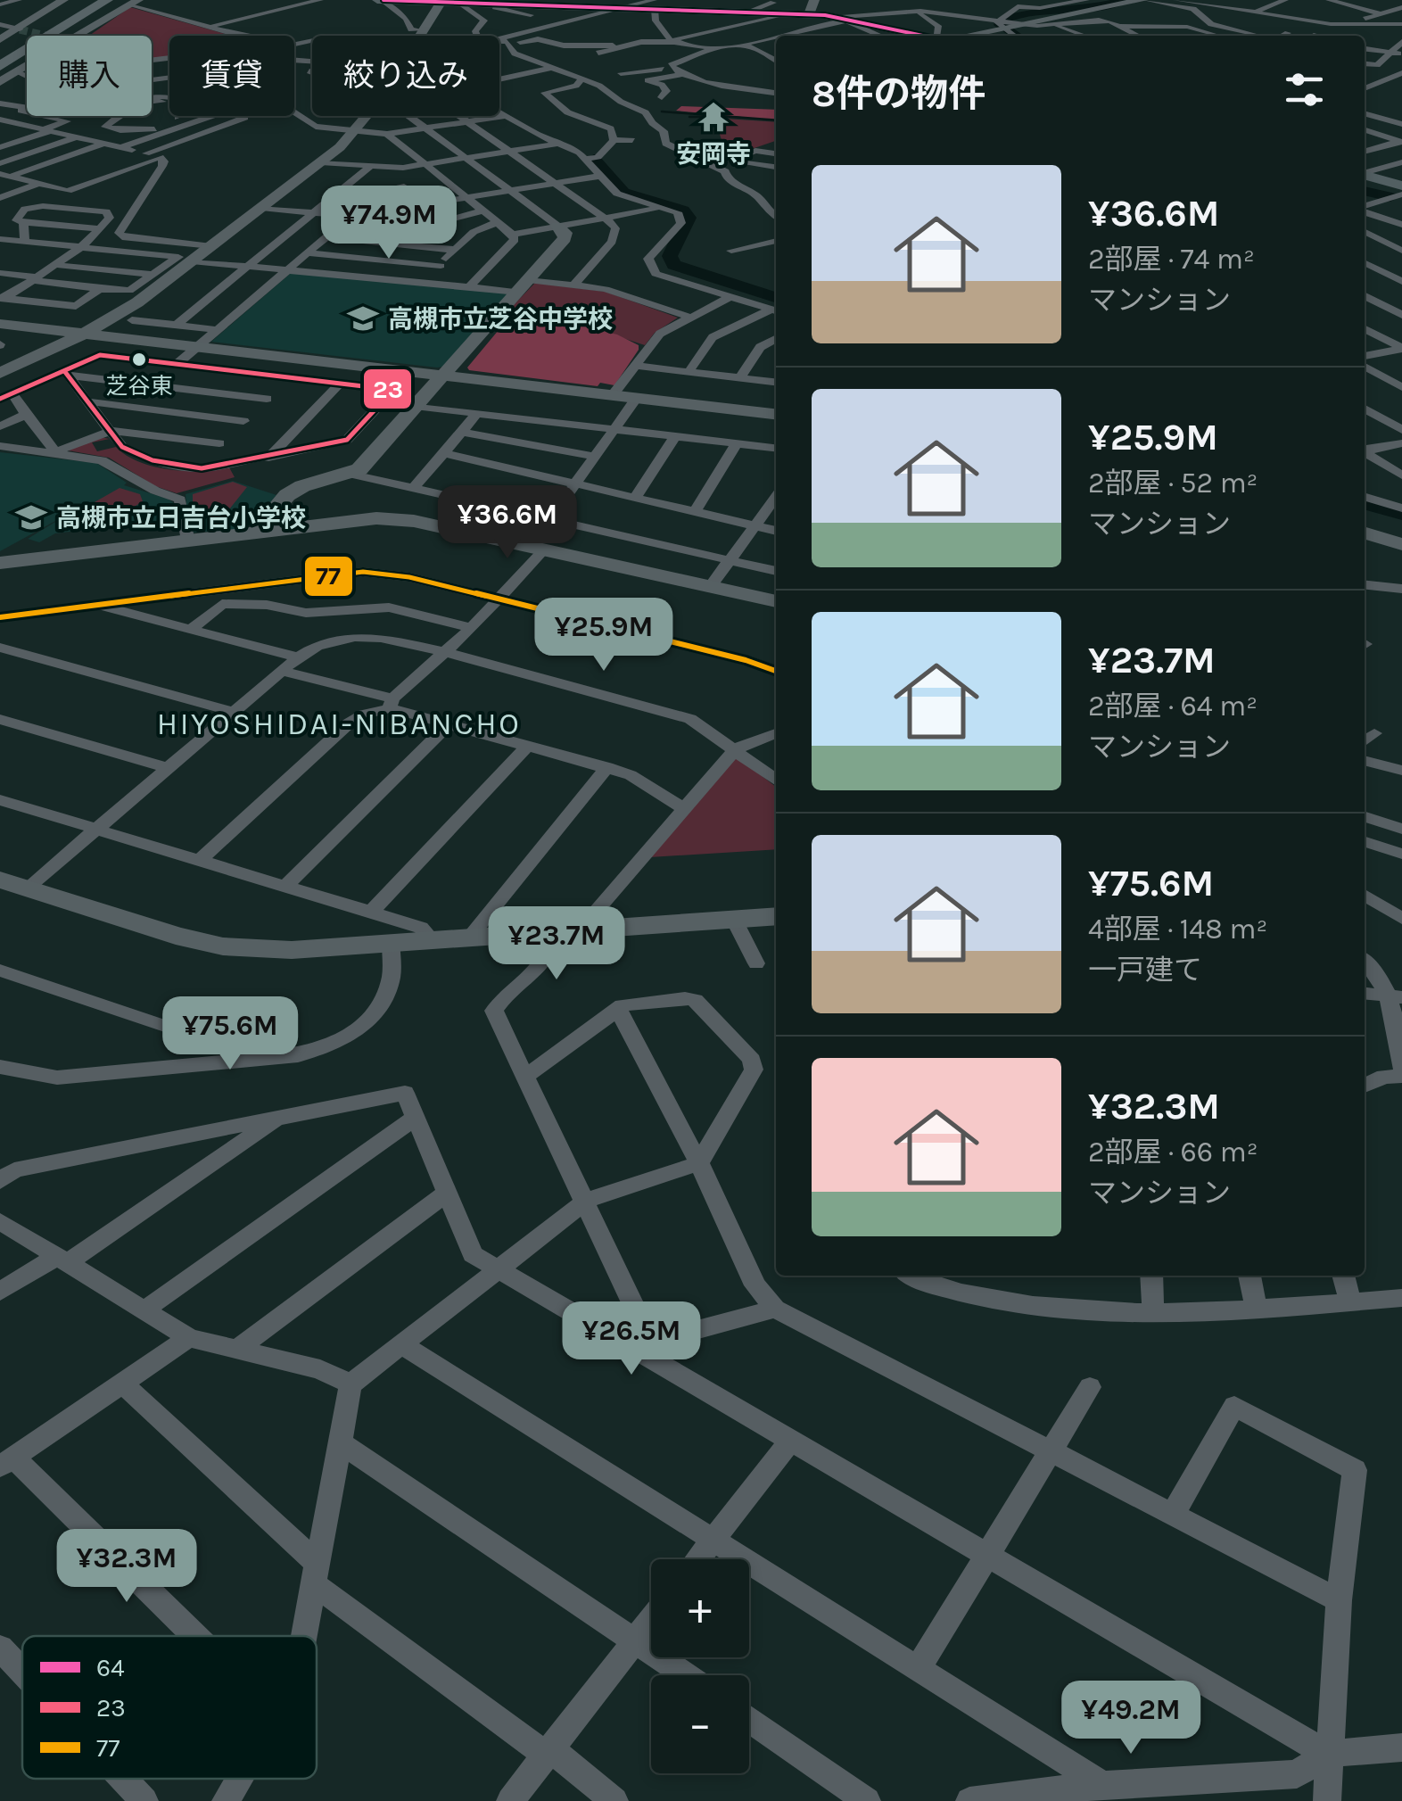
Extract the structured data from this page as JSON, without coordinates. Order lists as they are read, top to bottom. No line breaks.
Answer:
{"districts":["HIYOSHIDAI-NIBANCHO"],"places":{"temple":["安岡寺"],"school or university":["高槻市立芝谷中学校","高槻市立日吉台小学校"],"other":["芝谷東"]},"lines":["transit line 64","transit line 23","transit line 77"],"legend":["64","23","77"],"page":{"chip":["購入","賃貸","絞り込み"],"heading":"8件の物件","list":[{"name":"¥36.6M","note":"2部屋 · 74 m² · マンション"},{"name":"¥25.9M","note":"2部屋 · 52 m² · マンション"},{"name":"¥23.7M","note":"2部屋 · 64 m² · マンション"},{"name":"¥75.6M","note":"4部屋 · 148 m² · 一戸建て"},{"name":"¥32.3M","note":"2部屋 · 66 m² · マンション"}],"price":["¥74.9M","¥36.6M","¥25.9M","¥23.7M","¥75.6M","¥26.5M","¥32.3M","¥49.2M"],"map_buttons":["+","−"]}}
